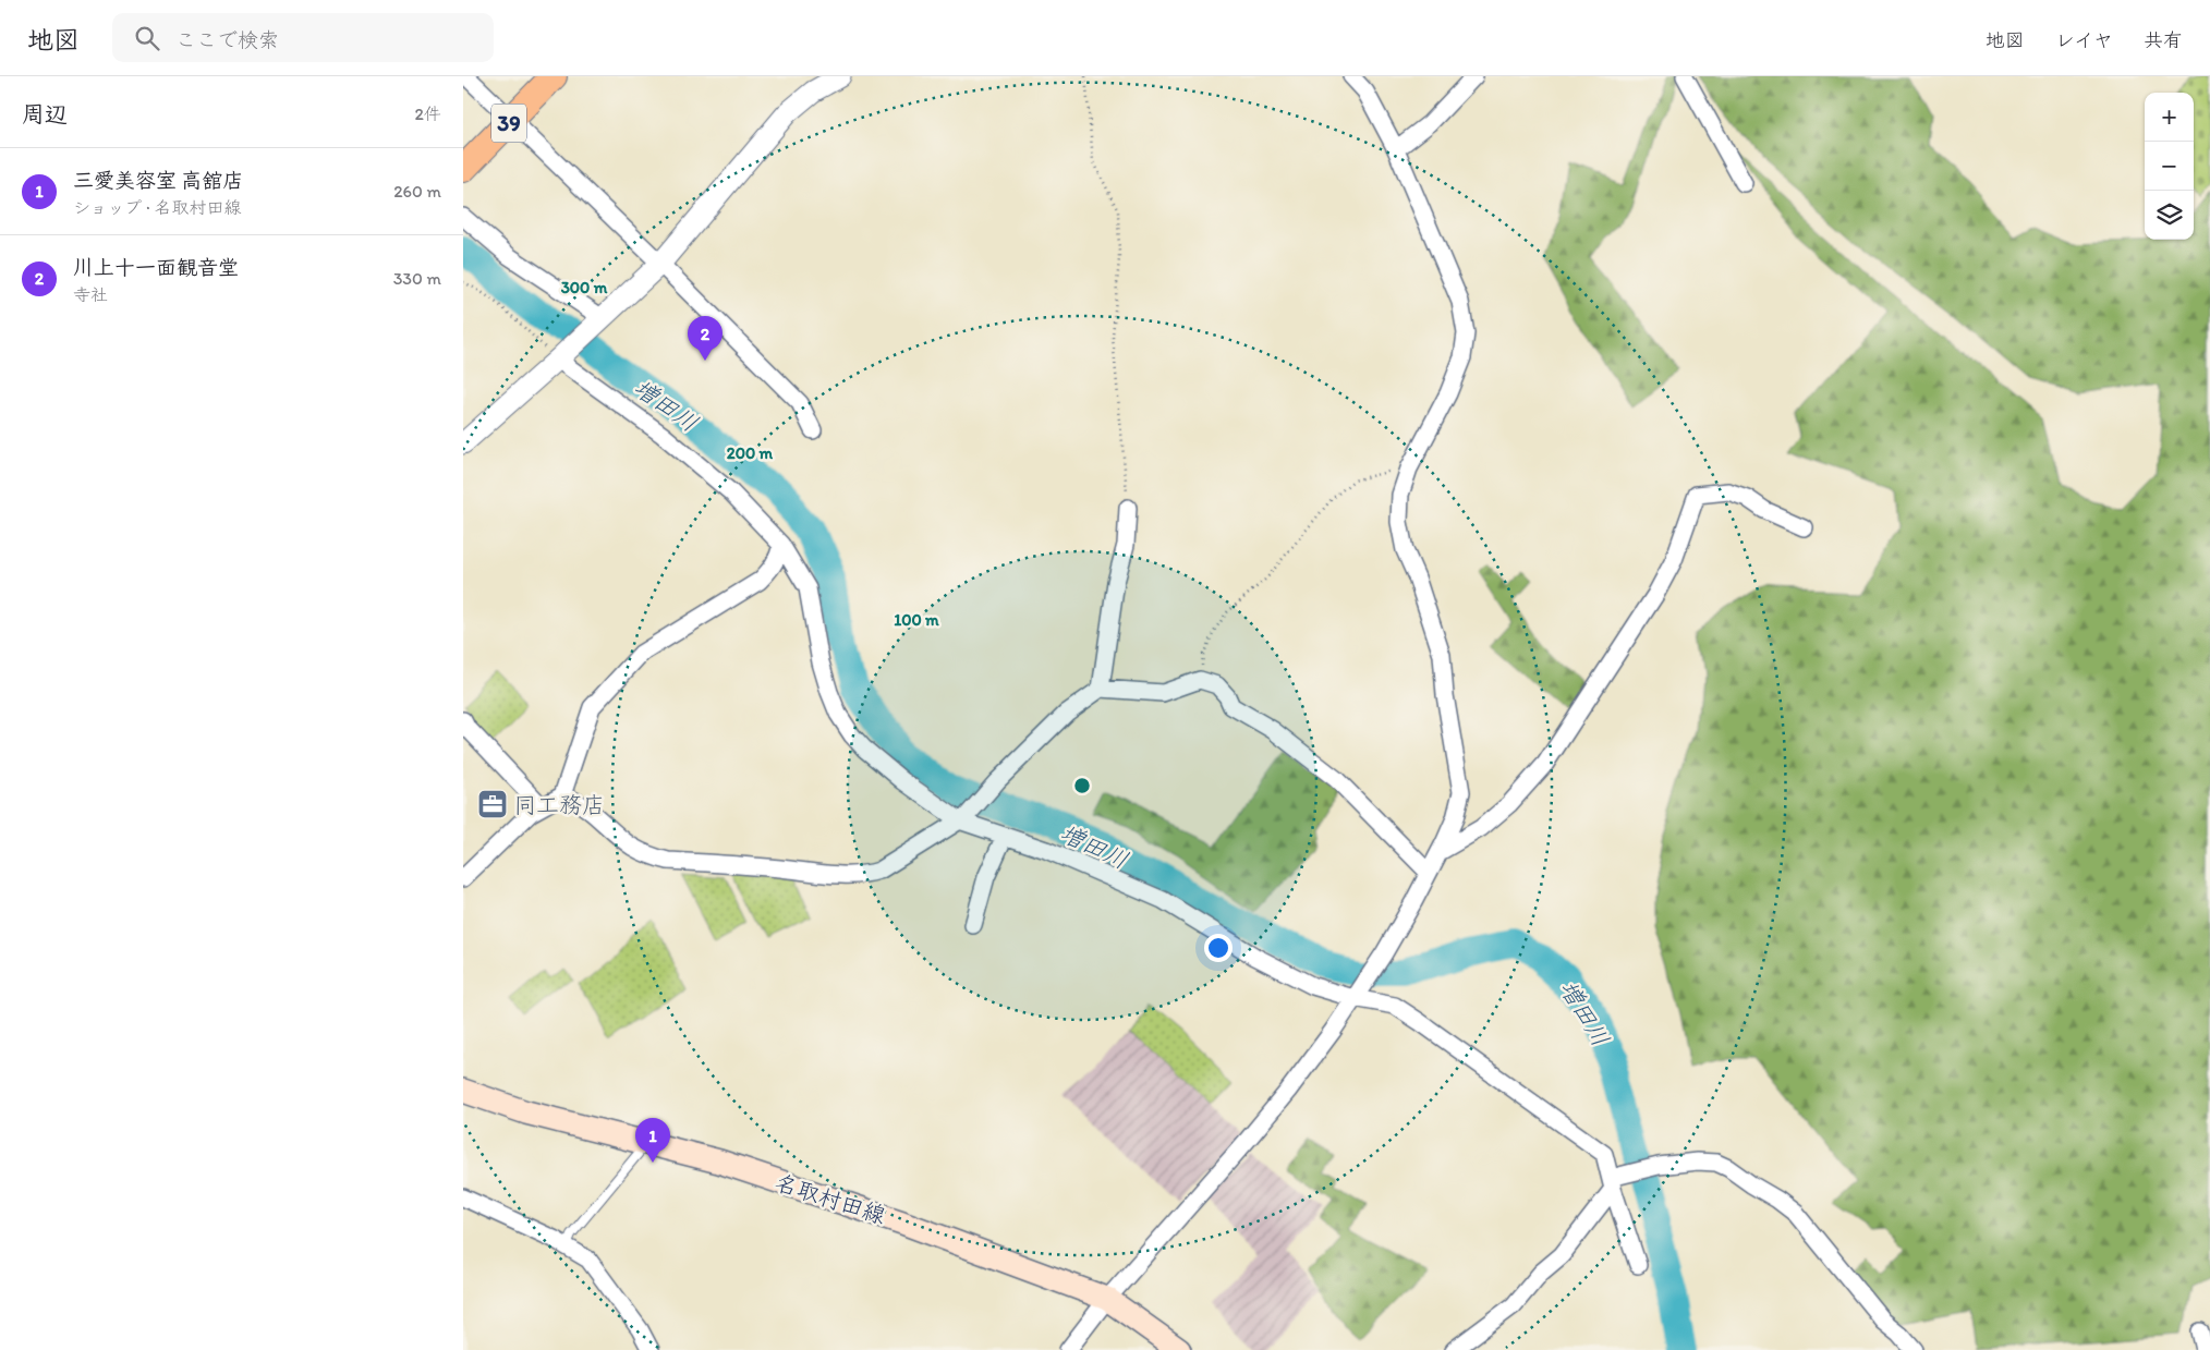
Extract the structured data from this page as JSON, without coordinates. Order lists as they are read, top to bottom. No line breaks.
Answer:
{"streets":{"main road":["39","名取村田線"]},"water":["増田川"],"places":{"office":["同工務店"]},"page":{"header":"地図","search":"ここで検索","nav":["地図","レイヤ","共有"],"heading":["周辺","2件"],"map_buttons":["+","−"],"list":[{"mark":"1","name":"三愛美容室 高舘店","note":"ショップ · 名取村田線","value":"260 m"},{"mark":"2","name":"川上十一面観音堂","note":"寺社","value":"330 m"}],"pins":["2","1"]},"rings":["300 m","200 m","100 m"]}
